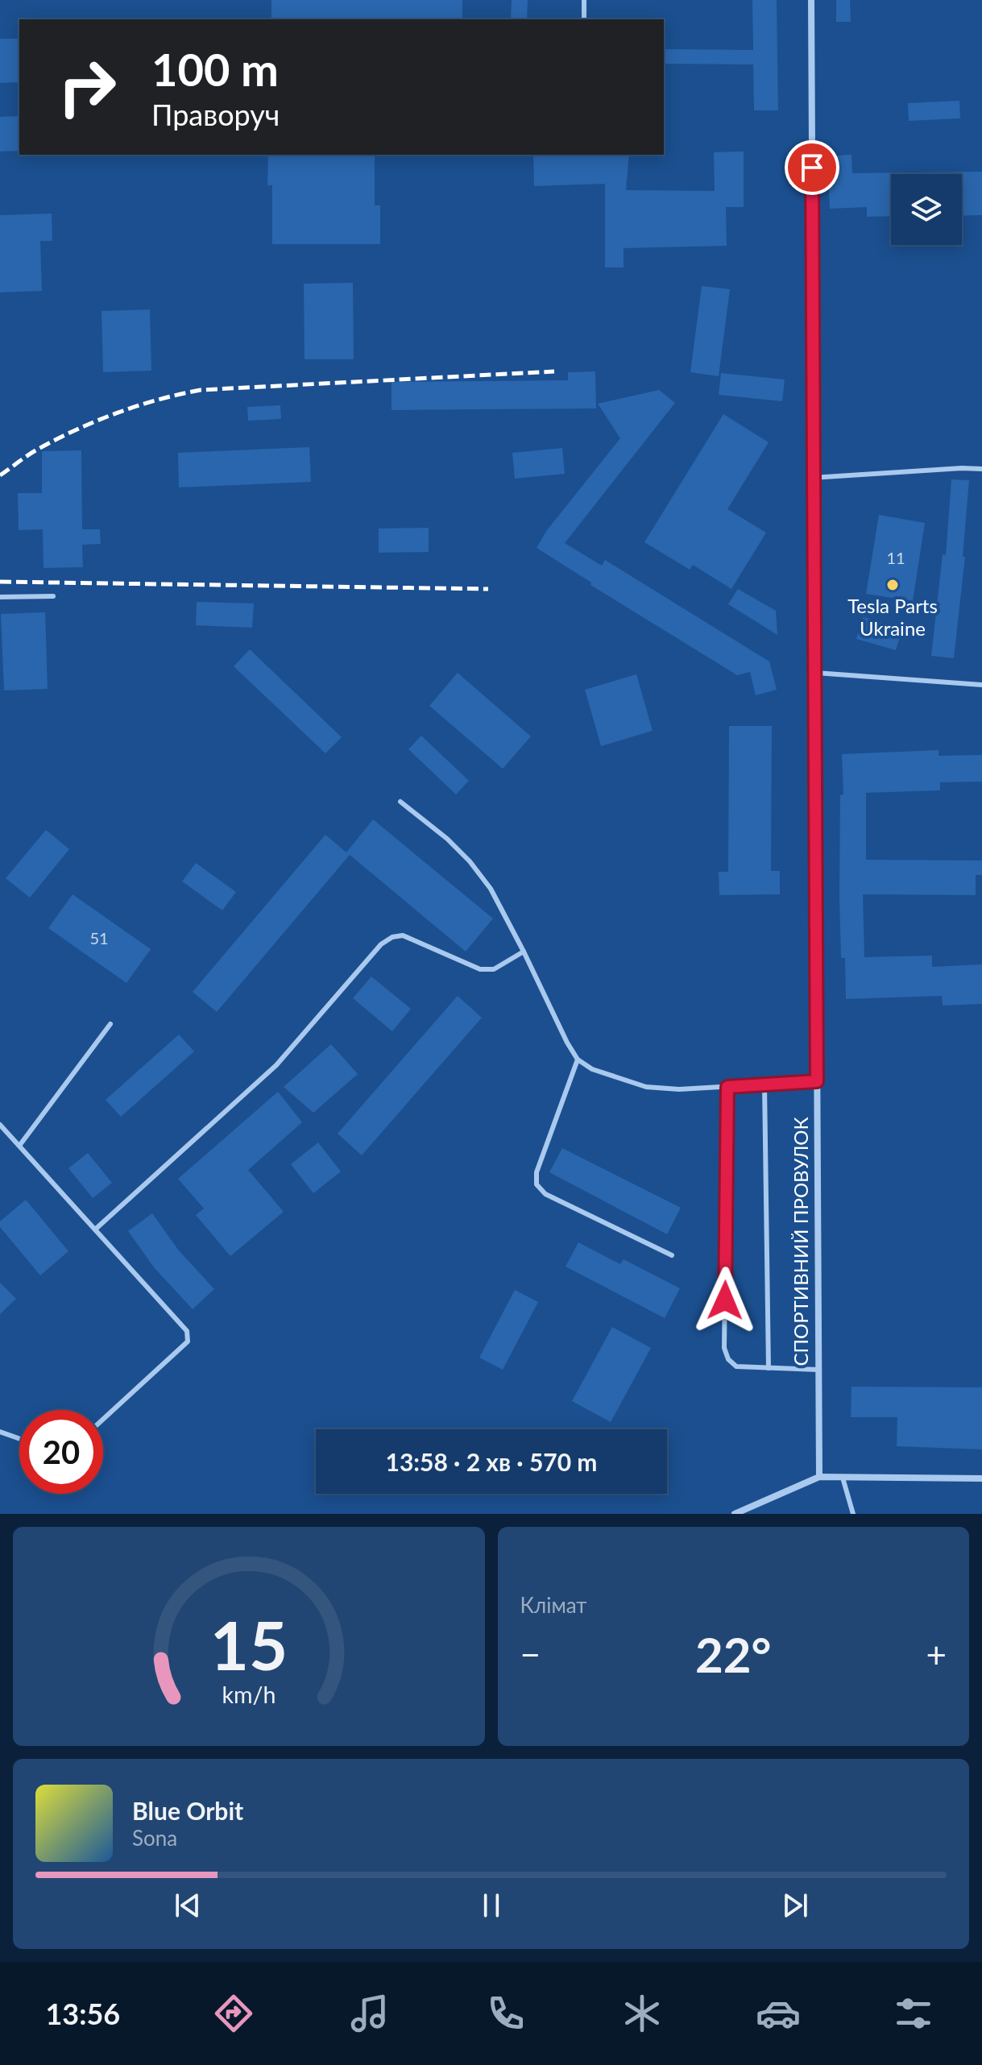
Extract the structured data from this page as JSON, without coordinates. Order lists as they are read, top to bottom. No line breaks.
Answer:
{"streets":{"street":["СПОРТИВНИЙ ПРОВУЛОК"]},"places":["Tesla Parts Ukraine"],"house_numbers":["11","51"],"page":{"turn":["100 m","Праворуч"],"limit":"20","trip":"13:58 · 2 хв · 570 m","tile":"Клімат","heat":["−","22°","+"],"song":["Blue Orbit","Sona"],"tabs":"13:56","gauge":["15","km/h"]}}
